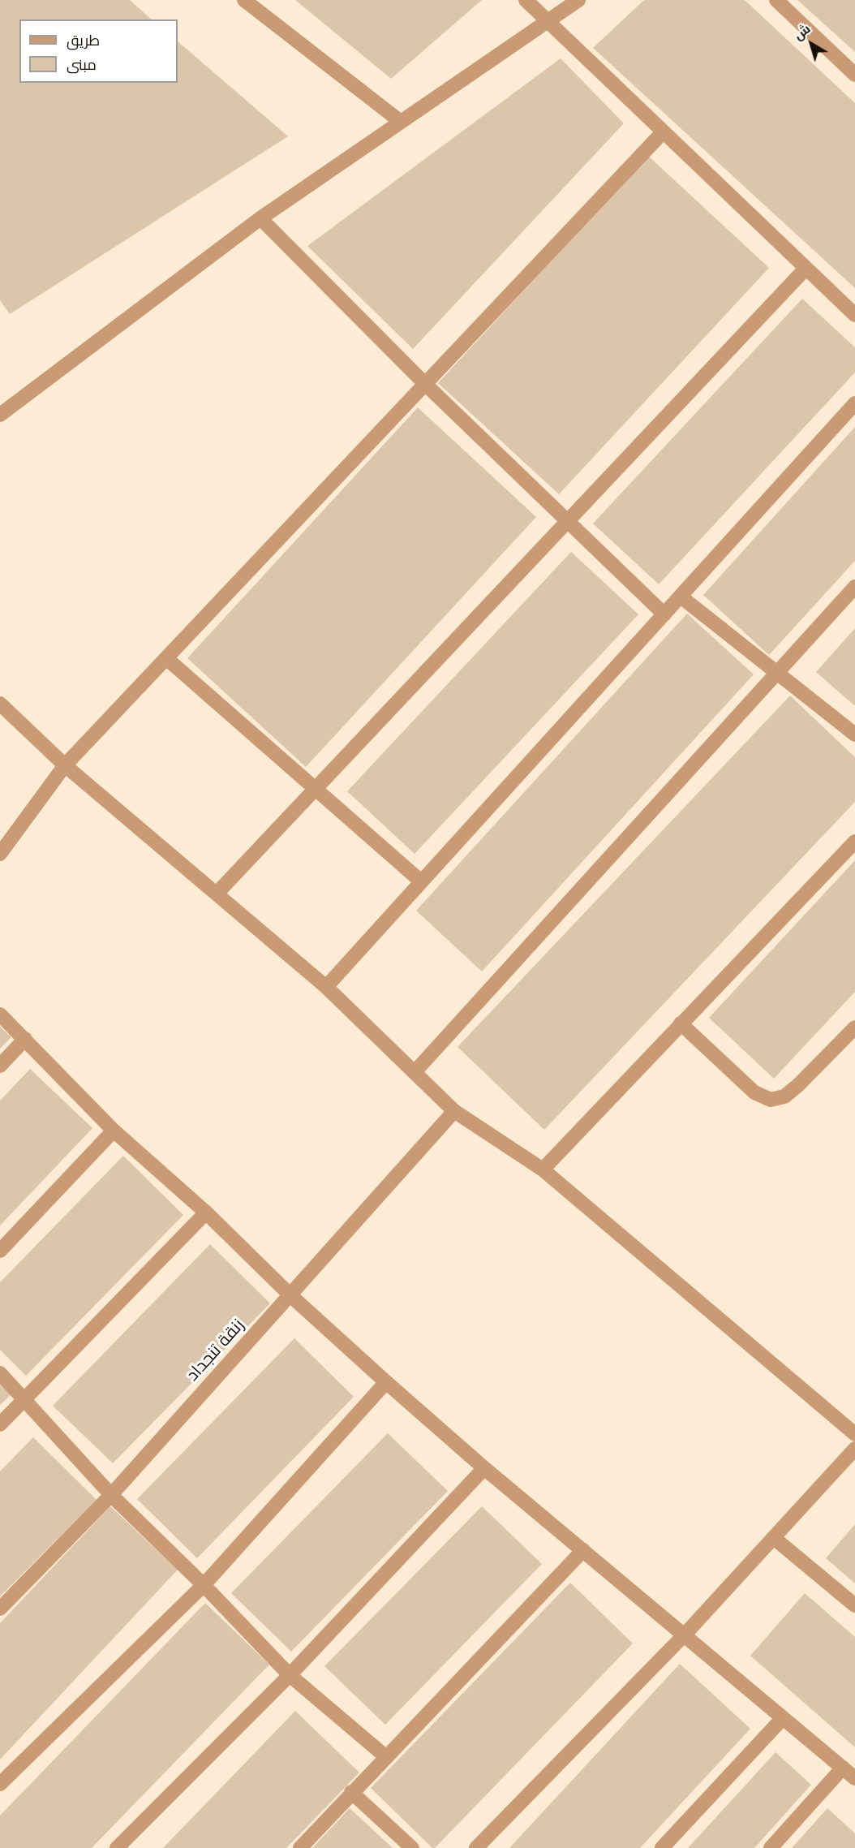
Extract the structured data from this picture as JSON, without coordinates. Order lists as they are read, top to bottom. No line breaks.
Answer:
{"streets":{"street":["زنقة تنجداد"]},"legend":["طريق","مبنى"],"north":"top left"}
